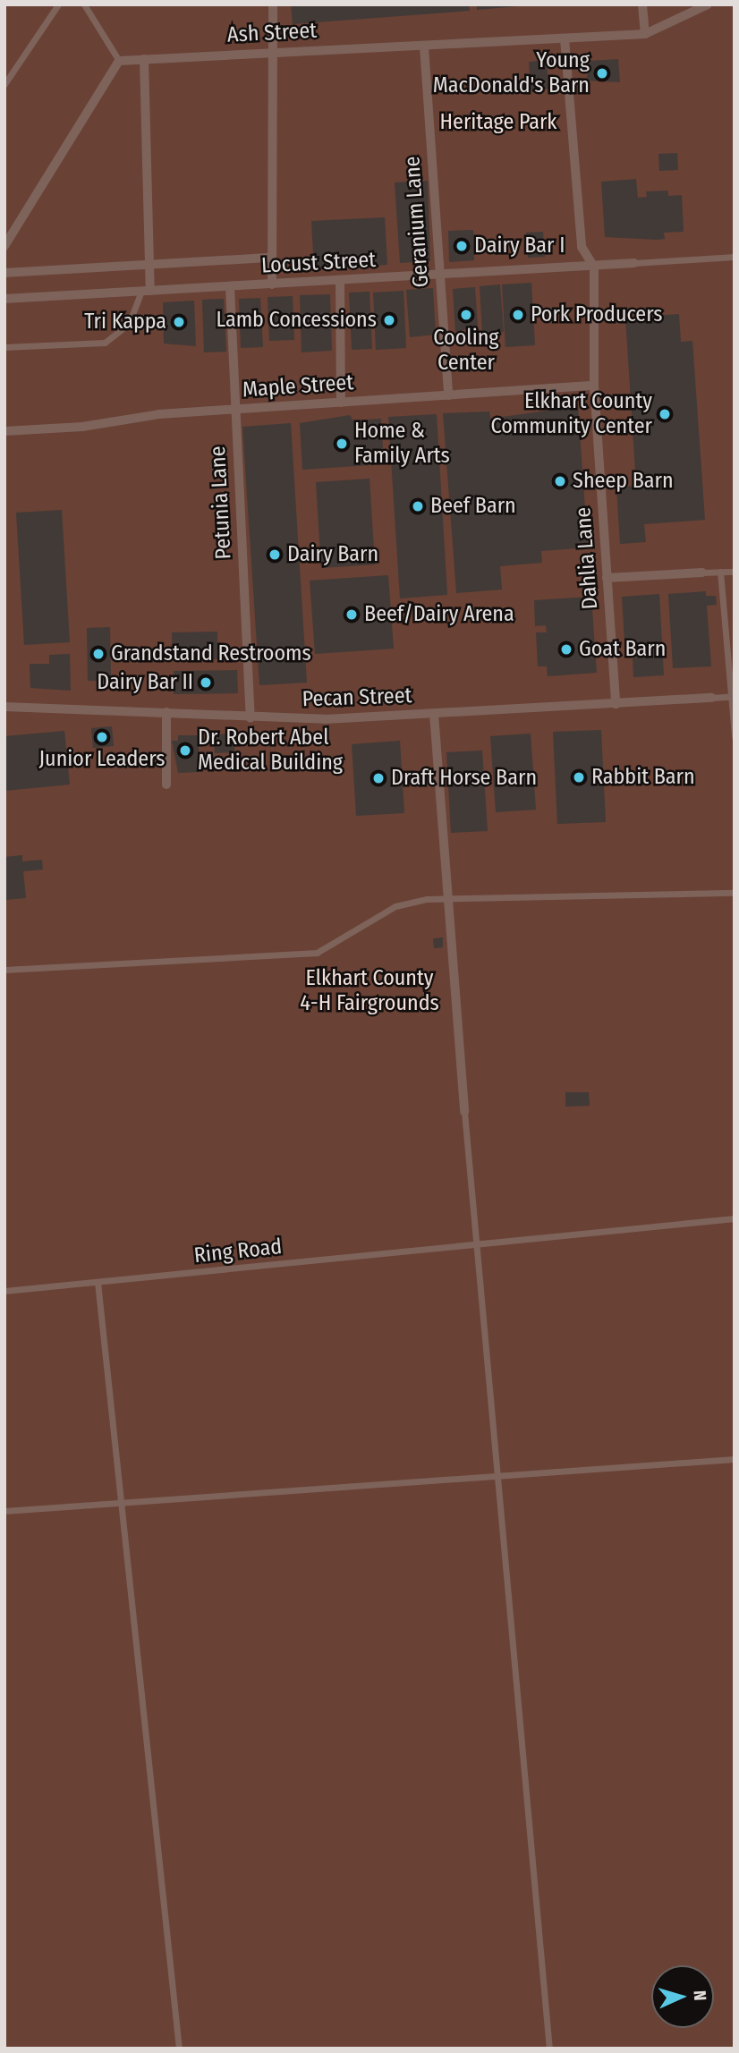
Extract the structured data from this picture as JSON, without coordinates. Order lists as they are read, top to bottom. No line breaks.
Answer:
{"streets":{"street":["Ash Street","Geranium Lane","Locust Street","Maple Street","Petunia Lane","Dahlia Lane","Pecan Street"],"lane":["Ring Road"]},"crossings":[["Ash Street","Geranium Lane"],["Ash Street","Dahlia Lane"],["Geranium Lane","Locust Street"],["Geranium Lane","Maple Street"],["Locust Street","Petunia Lane"],["Locust Street","Dahlia Lane"],["Maple Street","Petunia Lane"],["Maple Street","Dahlia Lane"],["Petunia Lane","Pecan Street"],["Dahlia Lane","Pecan Street"]],"parks":["Heritage Park","Elkhart County 4-H Fairgrounds"],"places":["Young MacDonald's Barn","Dairy Bar I","Cooling Center","Pork Producers","Lamb Concessions","Tri Kappa","Elkhart County Community Center","Home & Family Arts","Sheep Barn","Beef Barn","Dairy Barn","Beef/Dairy Arena","Goat Barn","Grandstand Restrooms","Dairy Bar II","Junior Leaders","Dr. Robert Abel Medical Building","Rabbit Barn","Draft Horse Barn"],"north":"right"}
